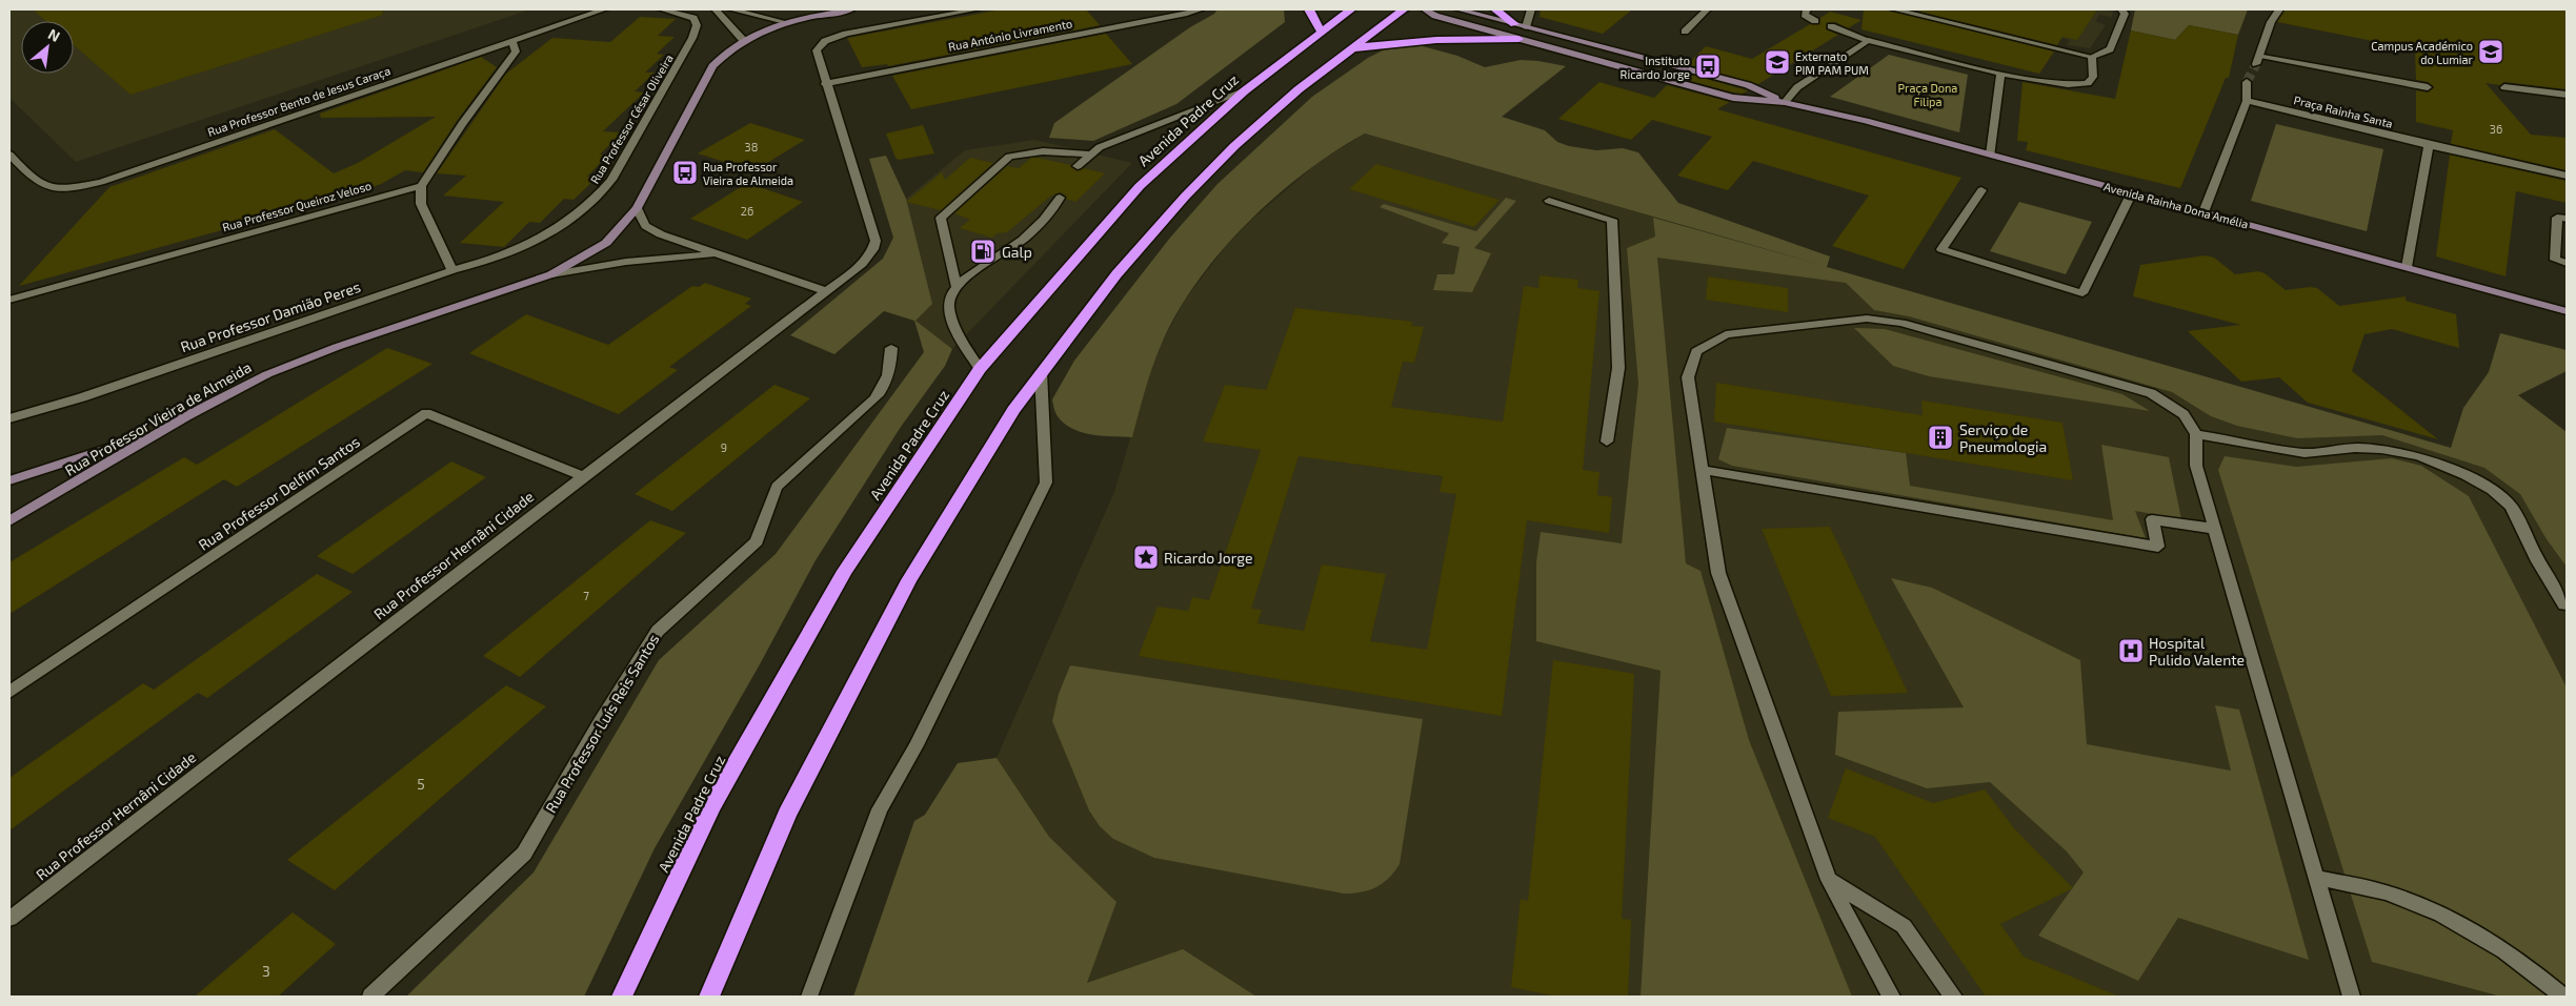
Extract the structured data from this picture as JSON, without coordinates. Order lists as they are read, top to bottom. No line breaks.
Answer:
{"streets":{"highway":["Avenida Padre Cruz"],"street":["Rua António Livramento","Rua Professor Bento de Jesus Caraça","Praça Rainha Santa","Rua Professor César Oliveira","Avenida Rainha Dona Amélia","Rua Professor Queiroz Veloso","Rua Professor Damião Peres","Rua Professor Vieira de Almeida","Rua Professor Delfim Santos","Rua Professor Hernâni Cidade","Rua Professor Luís Reis Santos"]},"crossings":[["Rua Professor César Oliveira","Rua Professor Damião Peres"],["Rua Professor Delfim Santos","Rua Professor Hernâni Cidade"]],"parks":["Praça Dona Filipa"],"places":{"school or university":["Campus Académico do Lumiar","Externato PIM PAM PUM"],"bus stop":["Instituto Ricardo Jorge","Rua Professor Vieira de Almeida"],"fuel station":["Galp"],"building":["Serviço de Pneumologia"],"place":["Ricardo Jorge"],"hospital":["Hospital Pulido Valente"]},"house_numbers":["36","38","26","9","7","5","3"],"north":"top right"}
